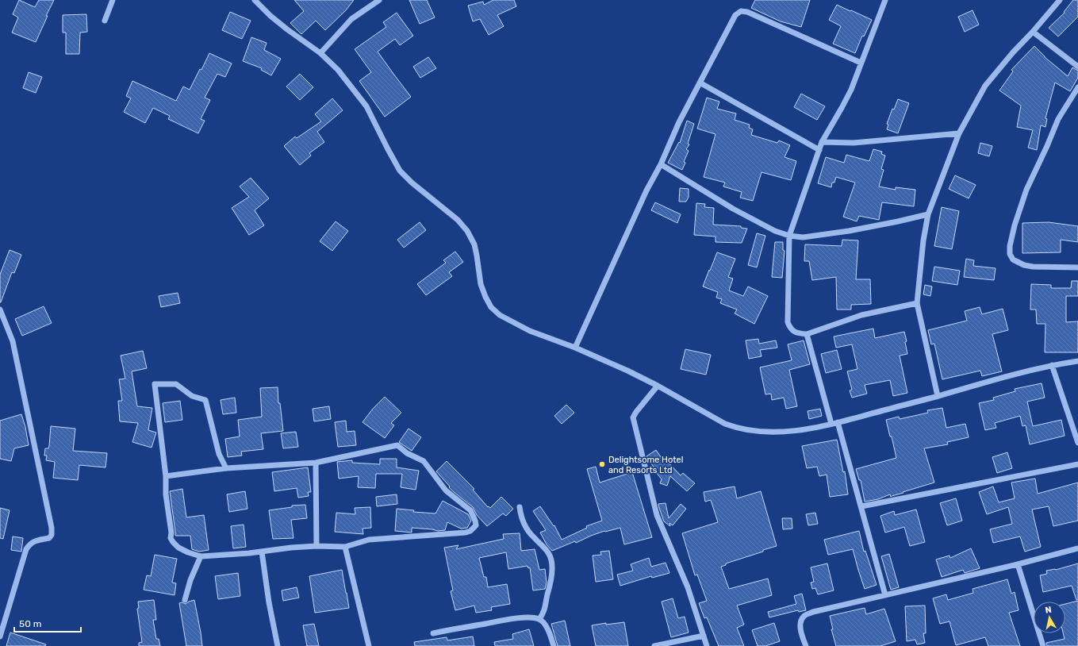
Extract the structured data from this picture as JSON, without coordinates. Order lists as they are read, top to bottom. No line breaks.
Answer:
{"places":["Delightsome Hotel and Resorts Ltd"],"scale_bar":"50 m","north":"top"}
